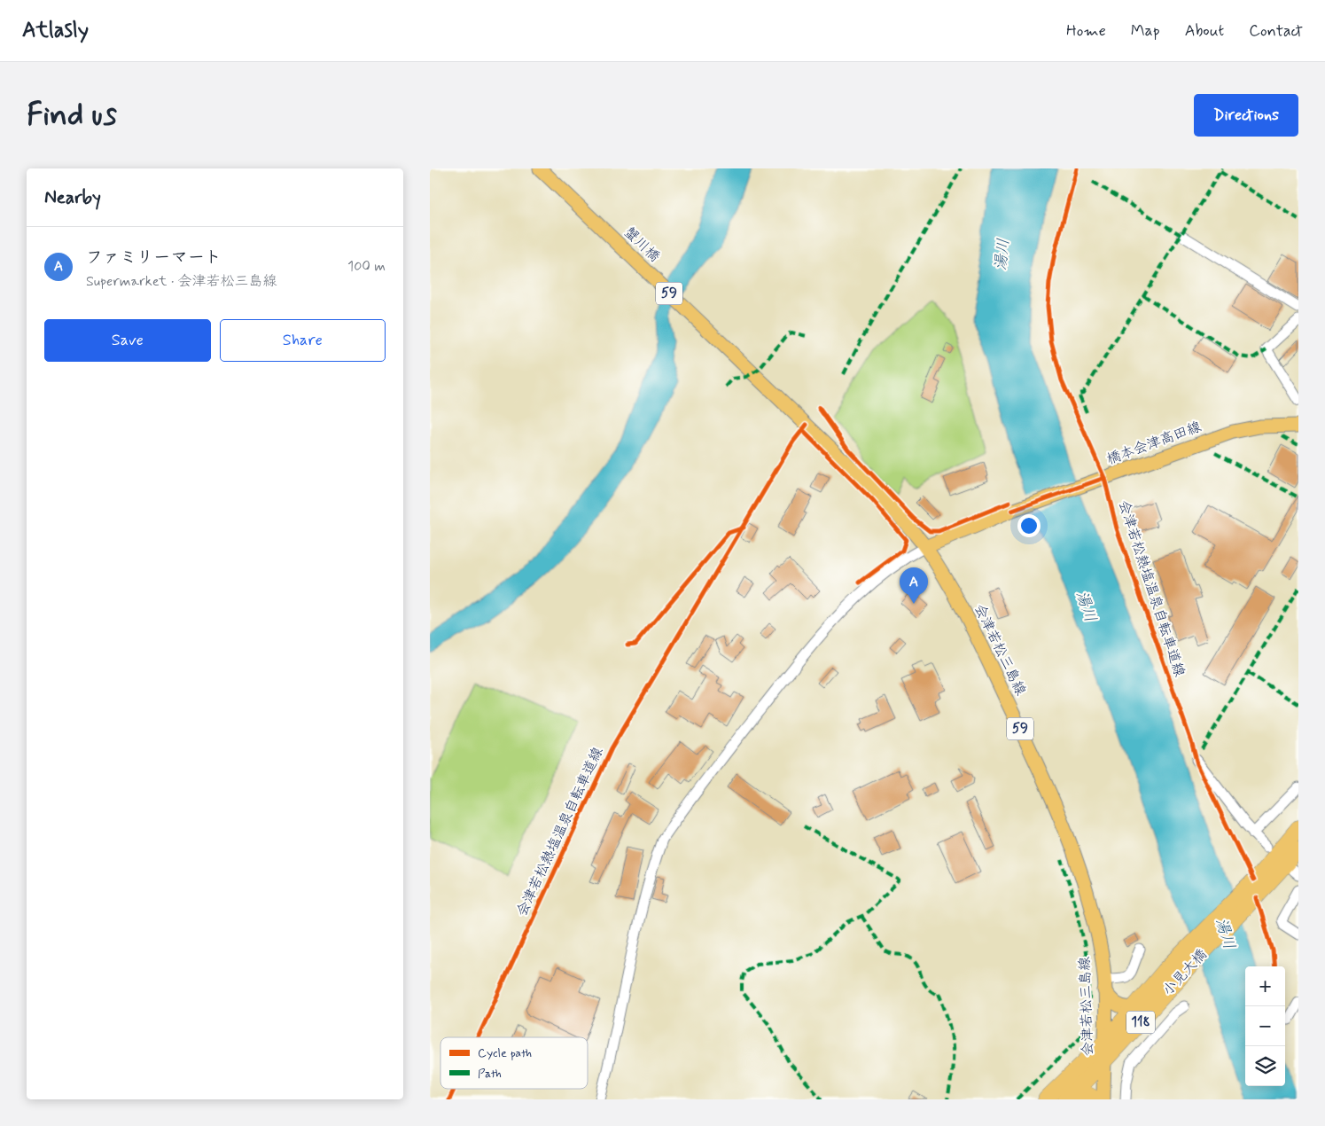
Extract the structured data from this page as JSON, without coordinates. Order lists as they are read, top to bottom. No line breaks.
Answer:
{"streets":{"highway":["小見大橋","118"],"main road":["蟹川橋","59","橋本会津高田線","会津若松三島線"],"cycle path":["会津若松熱塩温泉自転車道線"]},"crossings":[["蟹川橋","会津若松三島線"],["橋本会津高田線","会津若松三島線"],["会津若松三島線","小見大橋"],["会津若松三島線","118"],["小見大橋","118"]],"water":["湯川"],"legend":["Cycle path","Path"],"page":{"header":"Atlasly","nav":["Home","Map","About","Contact"],"buttons":["Directions",["Save","Share"]],"title":"Find us","heading":"Nearby","list":[{"mark":"A","name":"ファミリーマート","note":"Supermarket · 会津若松三島線","value":"100 m"}],"pins":"A","map_buttons":["+","−"]}}
